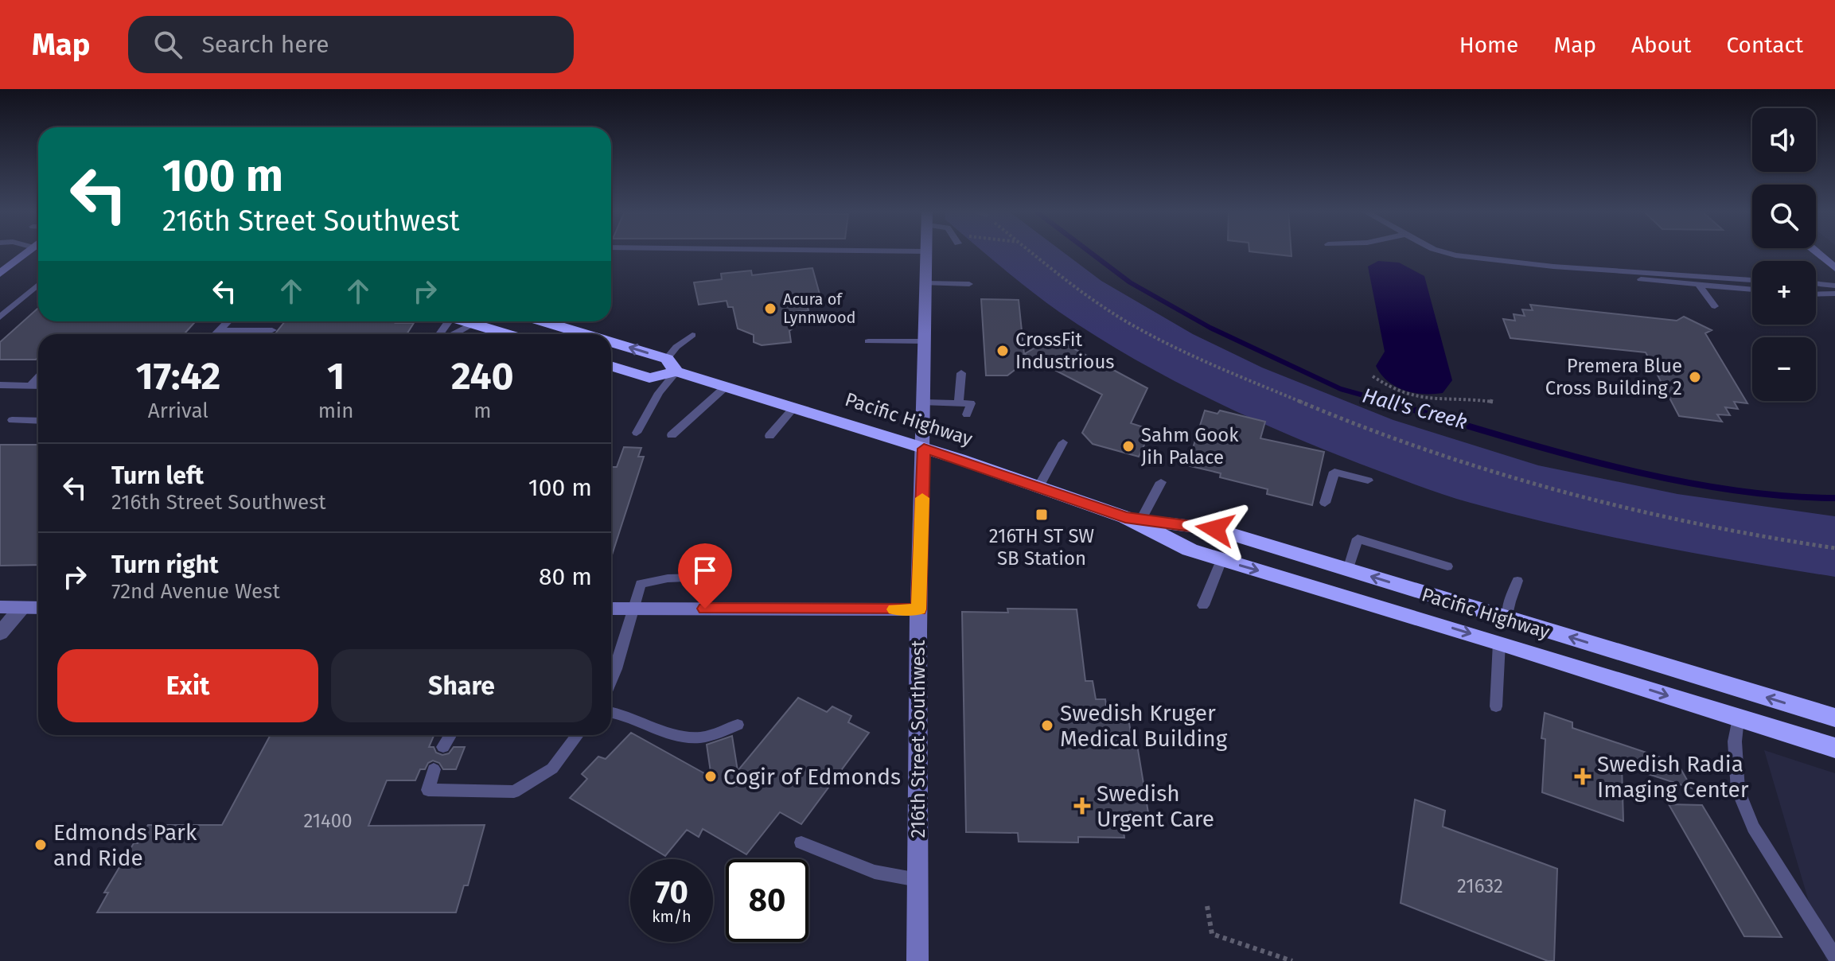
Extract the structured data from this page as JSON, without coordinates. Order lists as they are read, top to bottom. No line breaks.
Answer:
{"streets":{"highway":["Pacific Highway"],"street":["216th Street Southwest"]},"crossings":[["Pacific Highway","216th Street Southwest"]],"water":["Hall's Creek"],"places":{"other":["Acura of Lynnwood","CrossFit Industrious","Premera Blue Cross Building 2","Sahm Gook Jih Palace","Swedish Kruger Medical Building","Cogir of Edmonds","Edmonds Park and Ride"],"transit":["216TH ST SW SB Station"],"health":["Swedish Radia Imaging Center","Swedish Urgent Care"]},"house_numbers":["21400","21632"],"page":{"header":"Map","search":"Search here","nav":["Home","Map","About","Contact"],"map_buttons":["+","−"],"turn":["100 m","216th Street Southwest"],"eta":["17:42","Arrival","1","min","240","m"],"list":[{"name":"Turn left","note":"216th Street Southwest","value":"100 m"},{"name":"Turn right","note":"72nd Avenue West","value":"80 m"}],"buttons":["Exit","Share"],"speed":"70 km/h","limit":"80"}}
